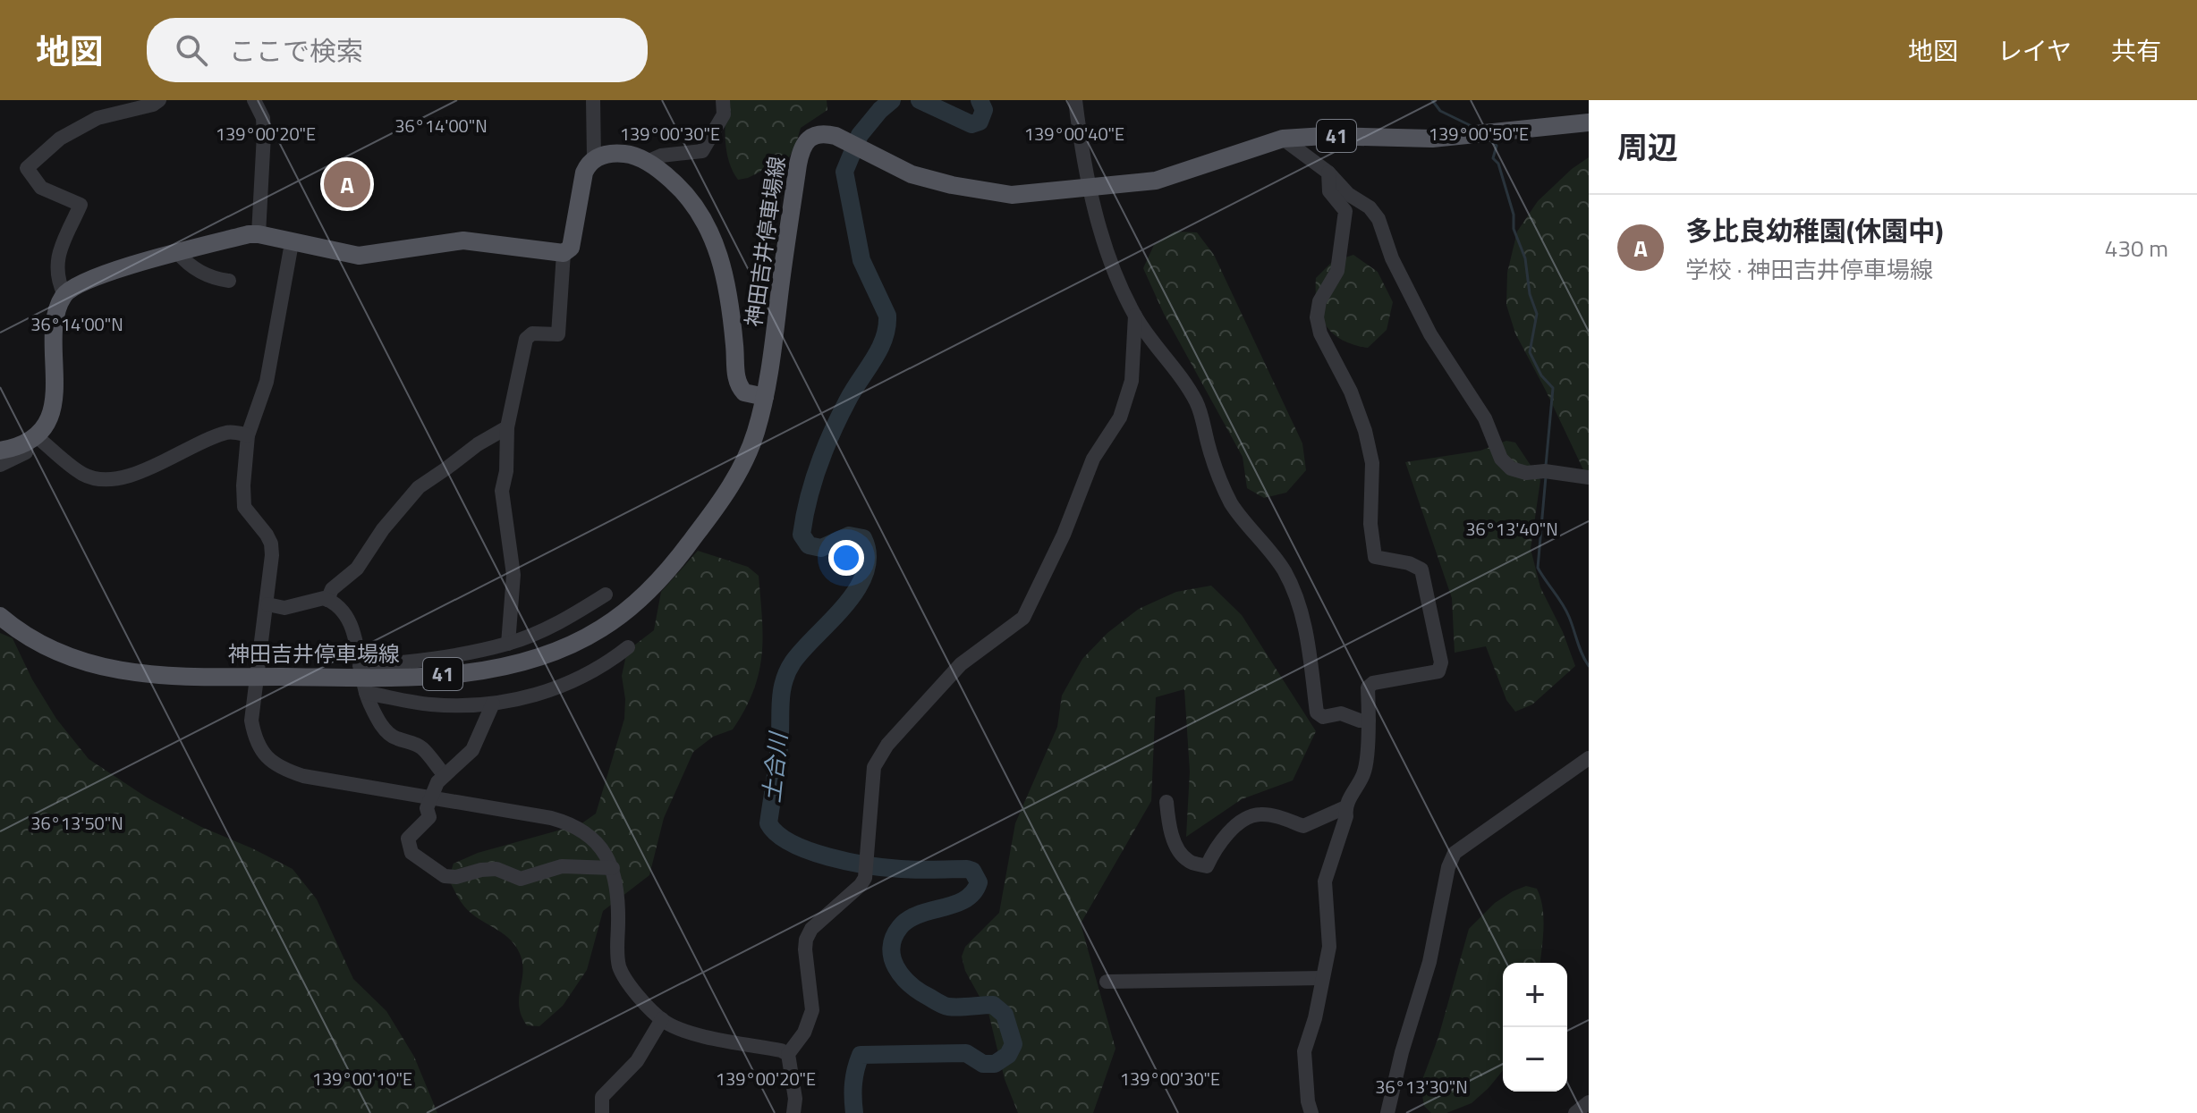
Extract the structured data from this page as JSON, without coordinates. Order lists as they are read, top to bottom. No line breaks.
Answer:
{"streets":{"main road":["41","神田吉井停車場線"]},"water":["土合川"],"page":{"header":"地図","search":"ここで検索","nav":["地図","レイヤ","共有"],"heading":"周辺","pins":"A","list":[{"mark":"A","name":"多比良幼稚園(休園中)","note":"学校 · 神田吉井停車場線","value":"430 m"}],"map_buttons":["+","−"]},"coordinates":["36°14'00\"N","139°00'20\"E","139°00'30\"E","139°00'40\"E","139°00'50\"E","36°13'40\"N","36°13'50\"N","139°00'10\"E","36°13'30\"N"]}
